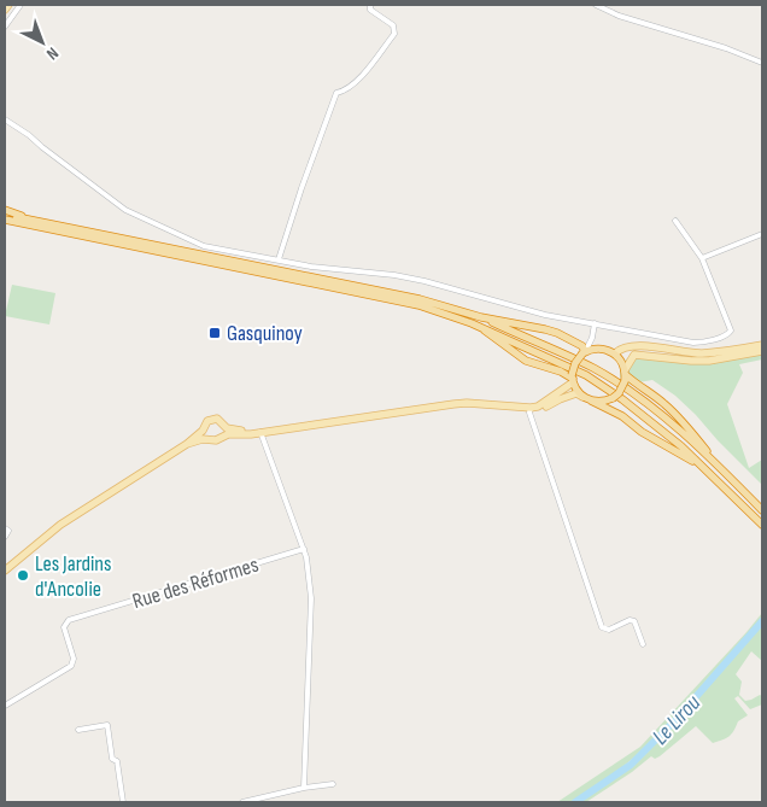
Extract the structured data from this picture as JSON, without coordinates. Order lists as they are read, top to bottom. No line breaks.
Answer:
{"streets":{"street":["Rue des Réformes"]},"water":["Le Lirou"],"places":{"transit":["Gasquinoy"],"other":["Les Jardins d'Ancolie"]},"north":"bottom right"}
